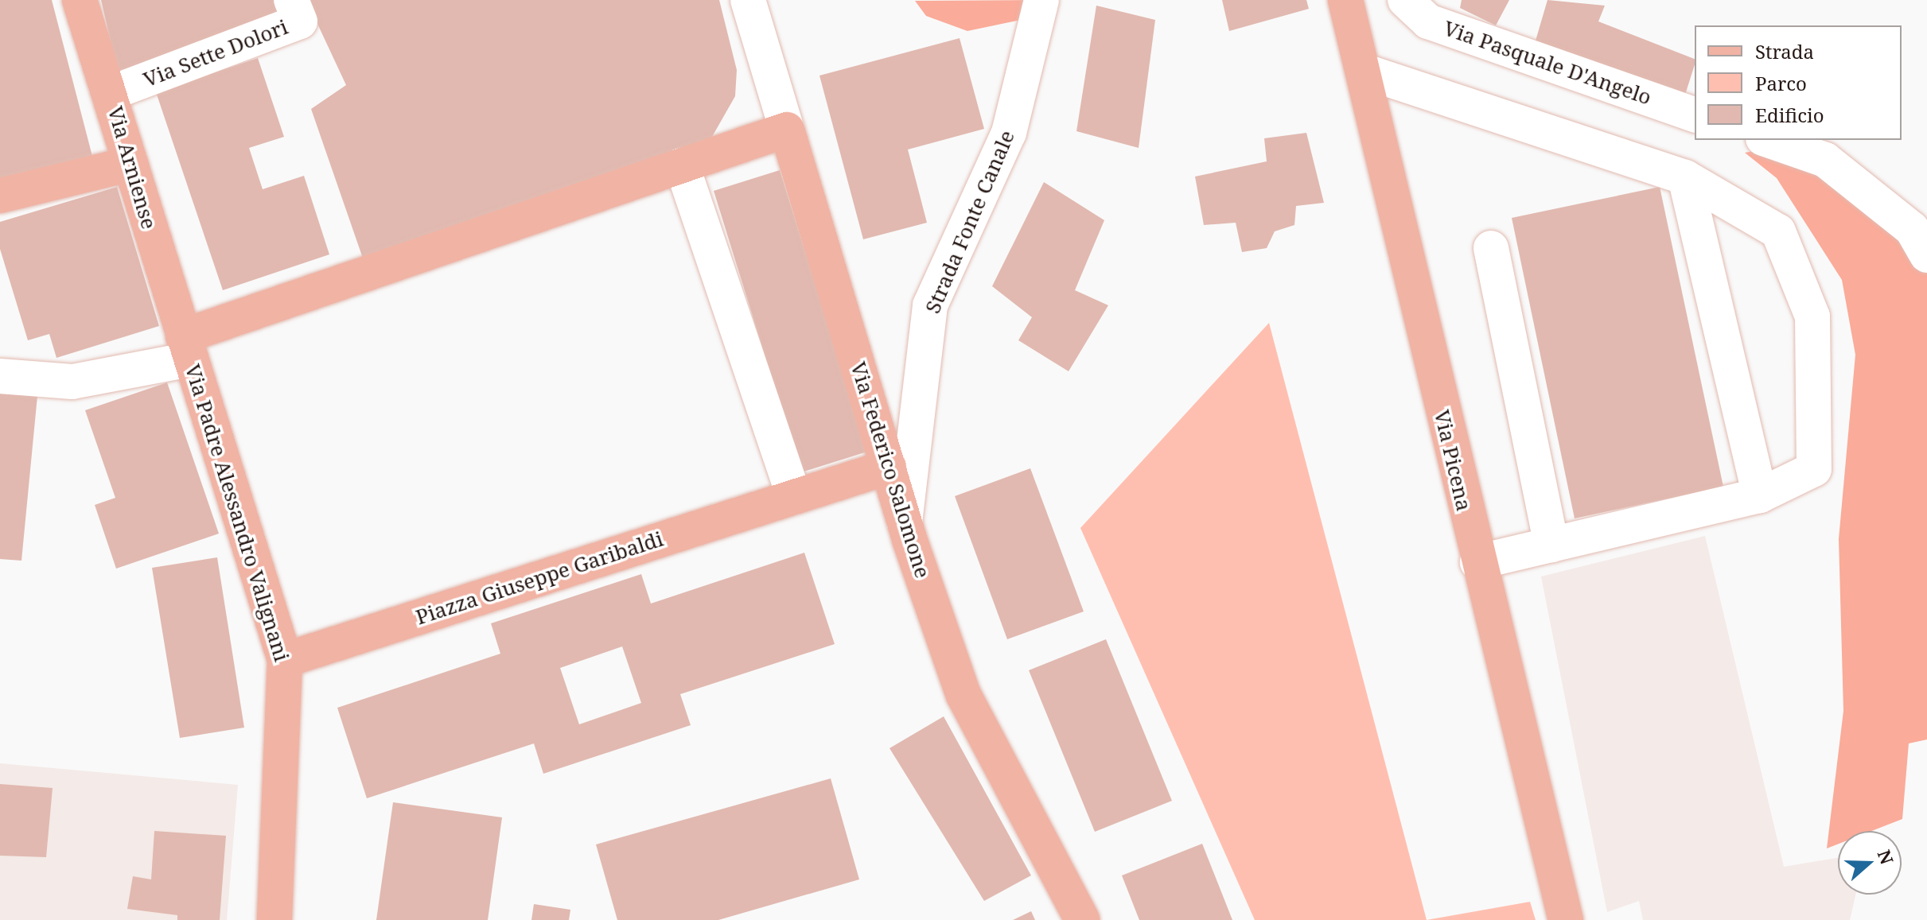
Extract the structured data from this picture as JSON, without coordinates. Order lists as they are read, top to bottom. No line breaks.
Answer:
{"streets":{"main road":["Via Arniense","Via Picena","Via Federico Salomone","Via Padre Alessandro Valignani","Piazza Giuseppe Garibaldi"],"street":["Via Sette Dolori","Via Pasquale D'Angelo","Strada Fonte Canale"]},"crossings":[["Via Sette Dolori","Via Arniense"],["Via Arniense","Via Padre Alessandro Valignani"],["Strada Fonte Canale","Via Federico Salomone"],["Via Federico Salomone","Piazza Giuseppe Garibaldi"],["Via Padre Alessandro Valignani","Piazza Giuseppe Garibaldi"]],"legend":["Strada","Parco","Edificio"],"north":"right"}
